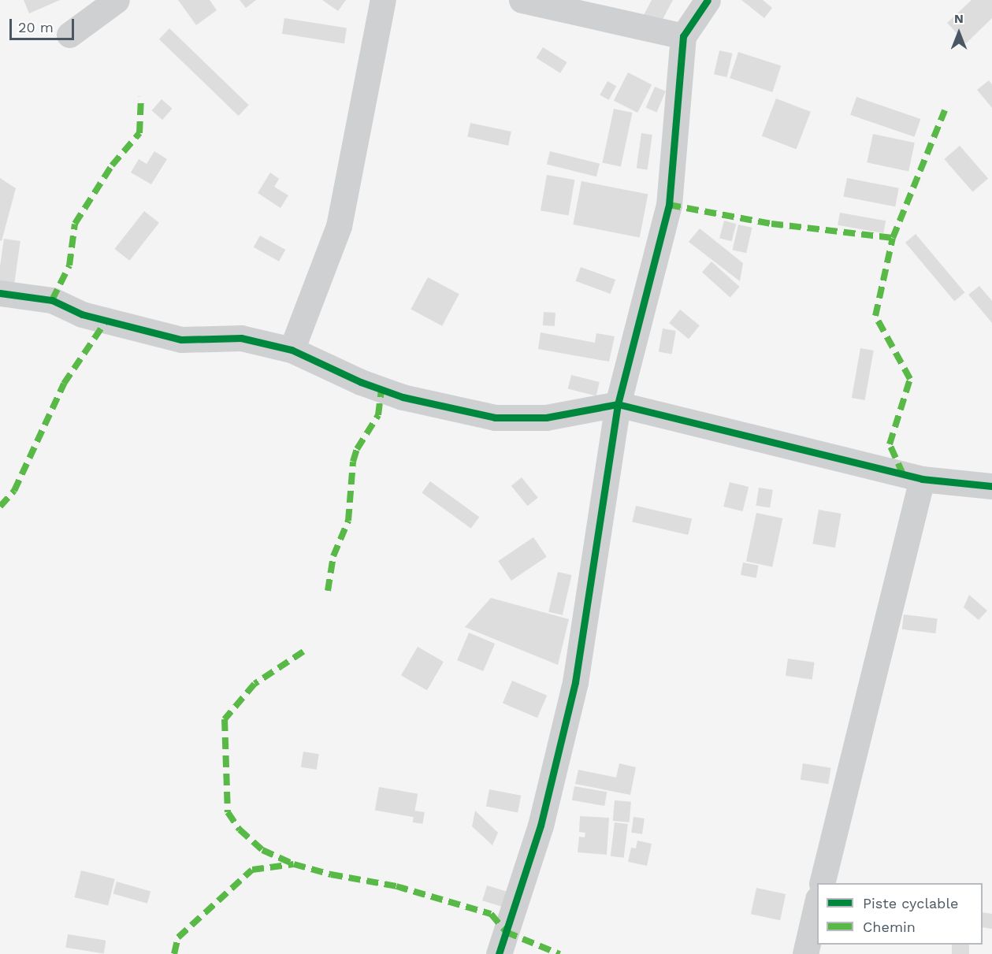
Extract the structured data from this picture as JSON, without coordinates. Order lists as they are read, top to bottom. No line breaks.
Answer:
{"legend":["Piste cyclable","Chemin"],"scale_bar":"20 m","north":"top"}
